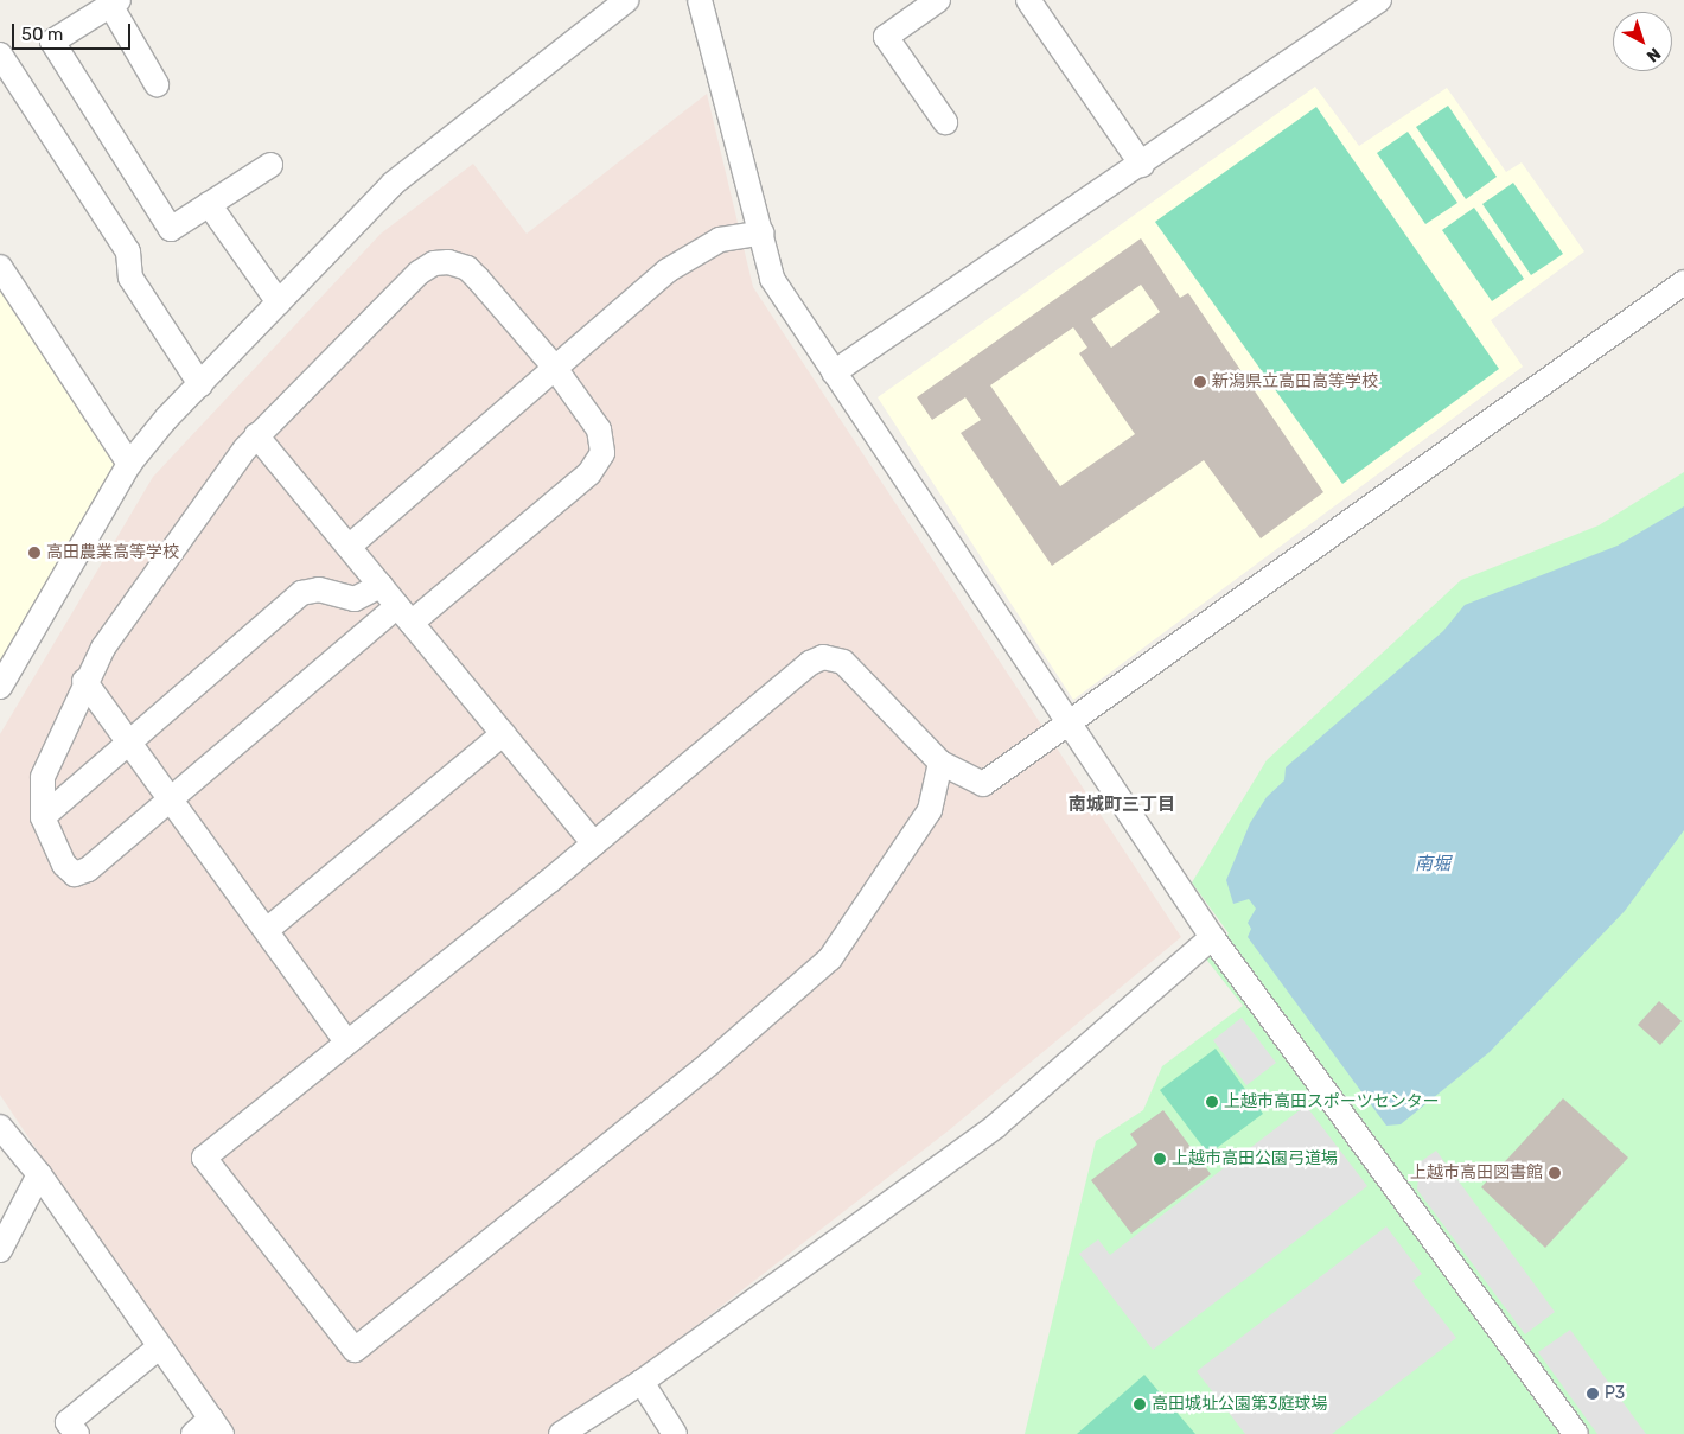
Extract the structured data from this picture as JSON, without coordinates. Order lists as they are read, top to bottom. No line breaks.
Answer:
{"districts":["南城町三丁目"],"water":["南堀"],"places":["新潟県立高田高等学校","高田農業高等学校","上越市高田スポーツセンター","上越市高田公園弓道場","上越市高田図書館","P3","高田城址公園第3庭球場"],"scale_bar":"50 m","north":"bottom right"}
